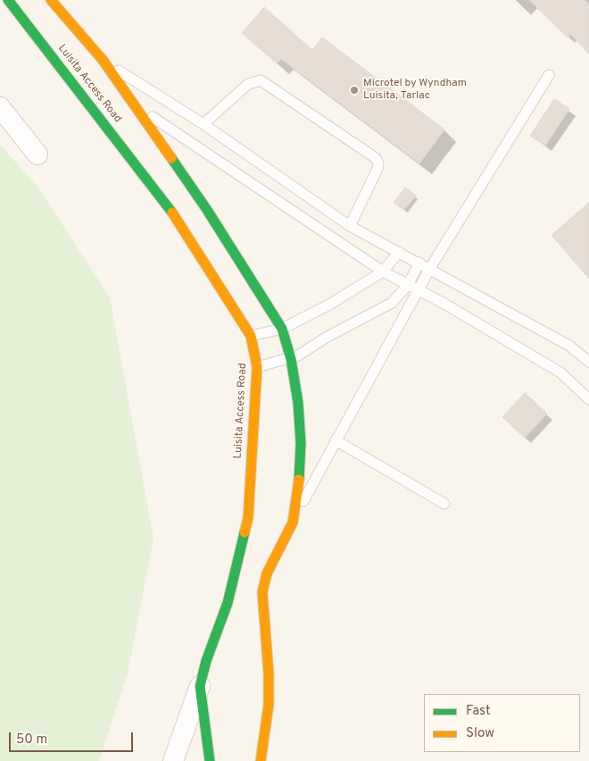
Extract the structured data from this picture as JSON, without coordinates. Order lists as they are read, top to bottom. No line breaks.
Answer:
{"streets":{"main road":["Luisita Access Road"]},"places":["Microtel by Wyndham Luisita, Tarlac"],"legend":["Fast","Slow"],"scale_bar":"50 m"}
